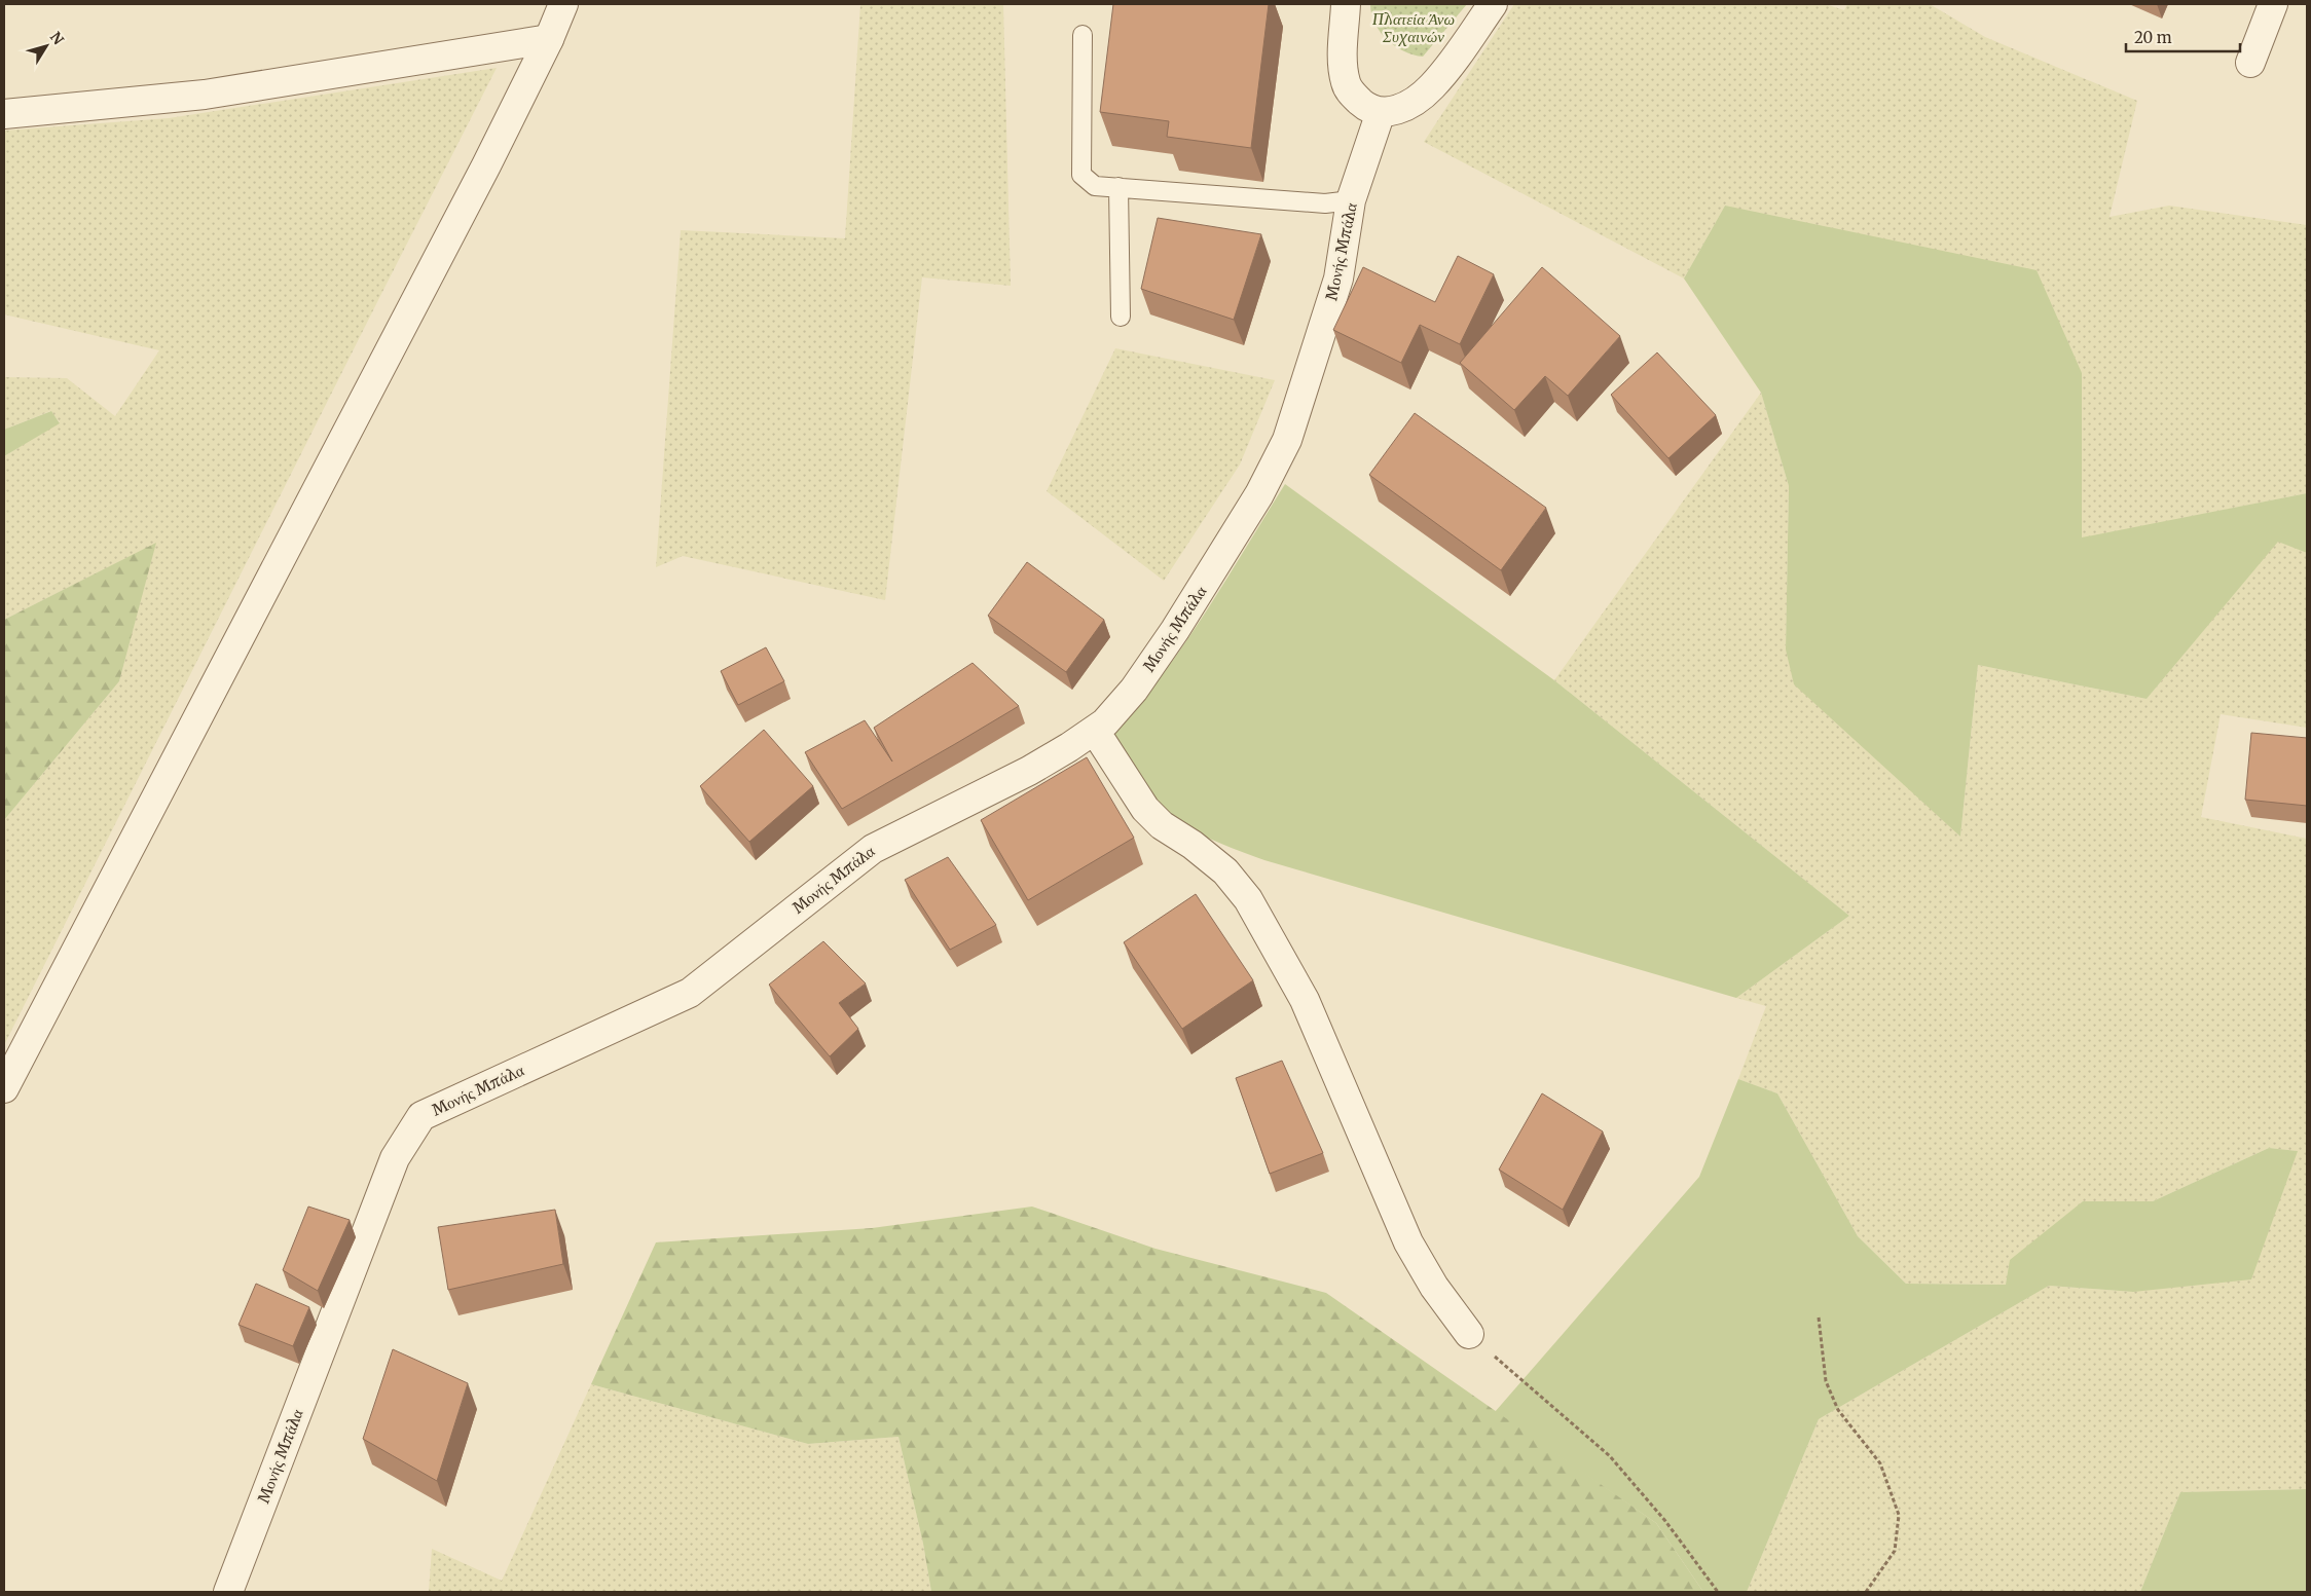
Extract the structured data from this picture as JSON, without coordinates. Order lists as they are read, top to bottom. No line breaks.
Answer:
{"streets":{"street":["Μονής Μπάλα"]},"parks":["Πλατεία Άνω Συχαινών"],"scale_bar":"20 m","north":"top right"}
